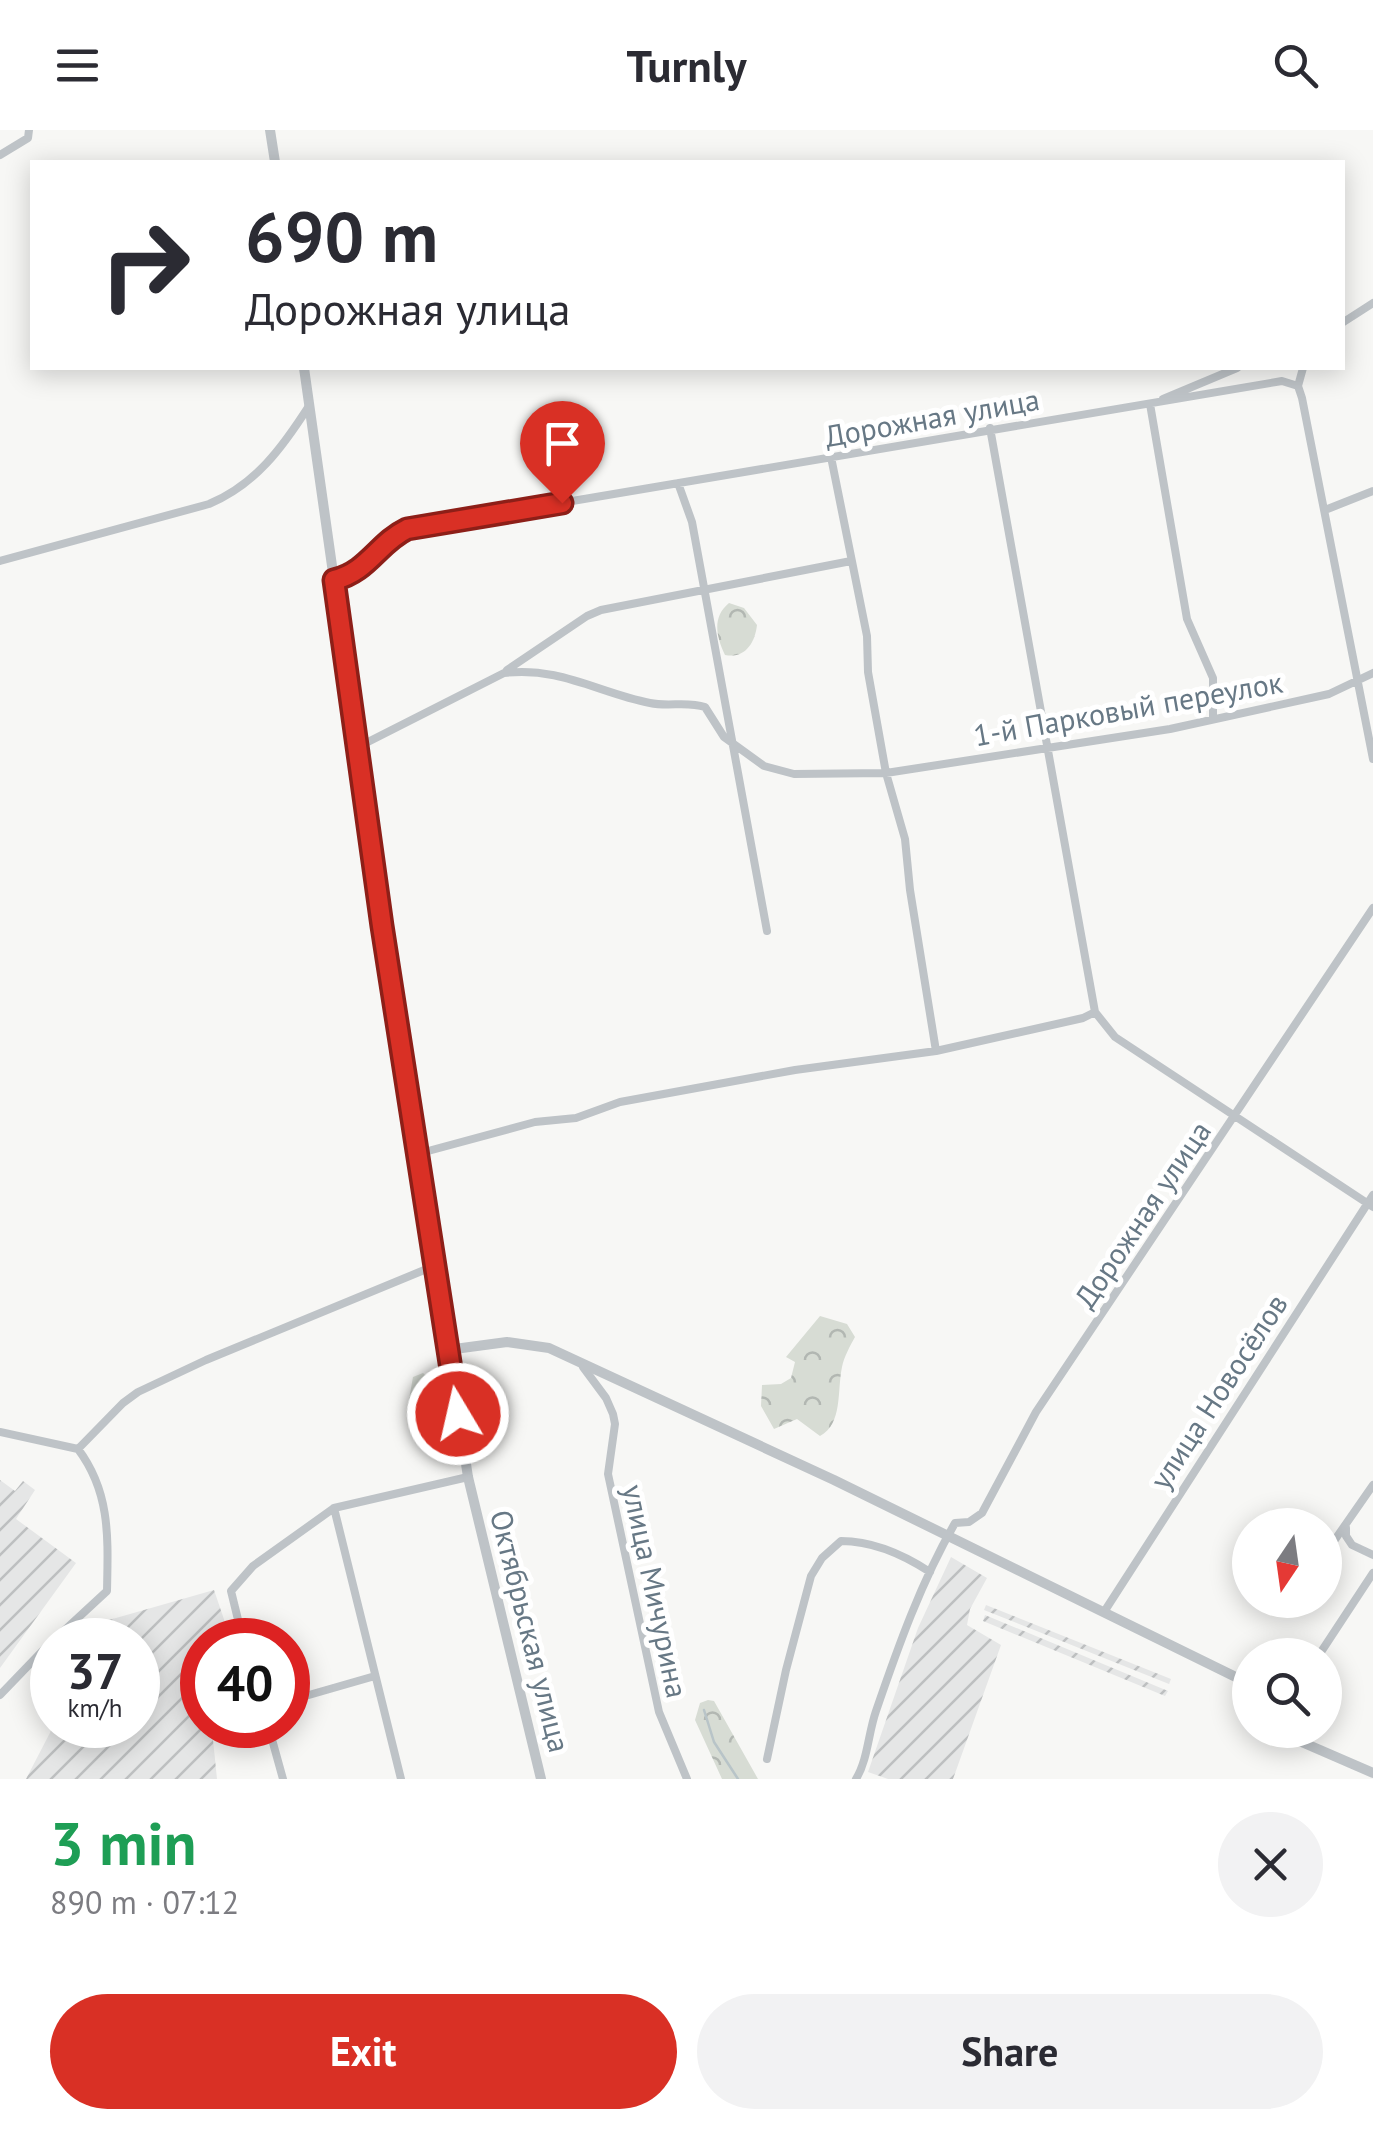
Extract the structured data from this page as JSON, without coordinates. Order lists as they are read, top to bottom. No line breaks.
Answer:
{"streets":{"street":["Дорожная улица","1-й Парковый переулок","улица Новосёлов","улица Мичурина","Октябрьская улица"]},"crossings":[["Дорожная улица","Октябрьская улица"]],"north":"bottom","page":{"header":"Turnly","turn":["690 m","Дорожная улица"],"speed":"37 km/h","limit":"40","heading":["3 min","890 m · 07:12"],"buttons":["Exit","Share"]}}
